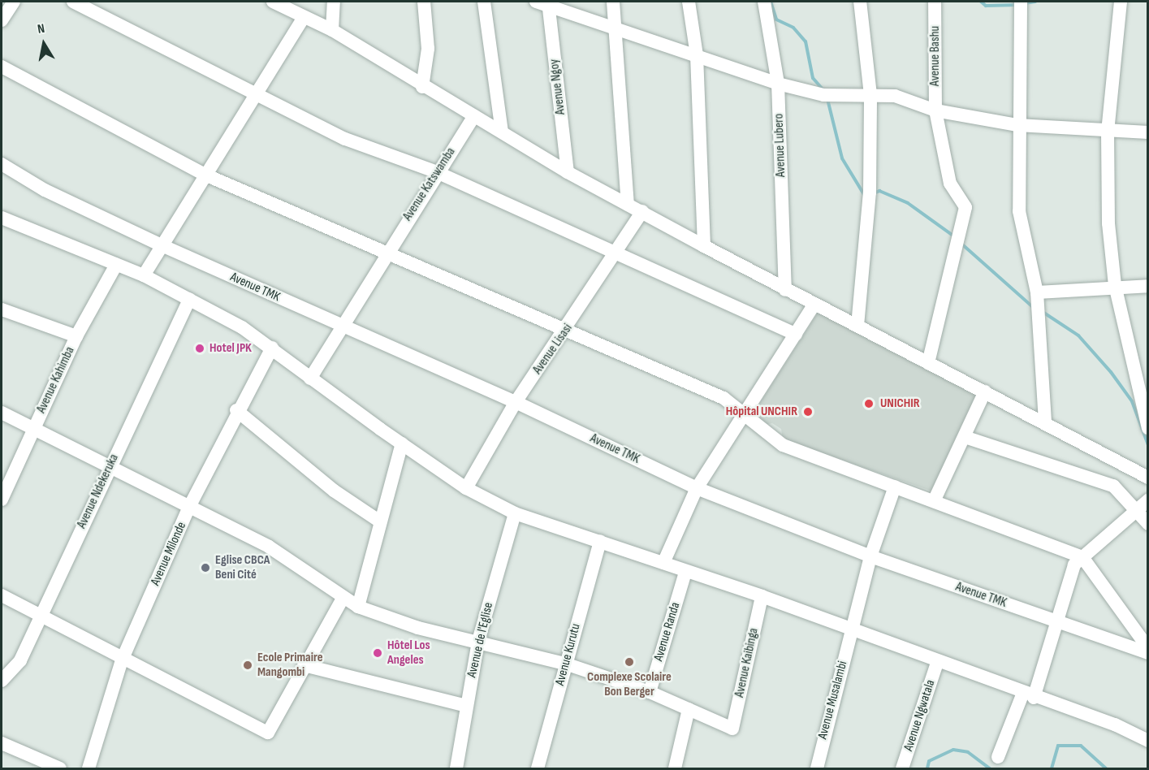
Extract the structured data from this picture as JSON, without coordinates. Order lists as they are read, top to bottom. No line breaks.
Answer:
{"streets":{"street":["Avenue Bashu","Avenue Ngoy","Avenue Lubero","Avenue Katswamba","Avenue TMK","Avenue Lisasi","Avenue Kahimba","Avenue Ndekeruka","Avenue Milonde","Avenue Randa","Avenue de l'Eglise","Avenue Kurutu","Avenue Kaibinga","Avenue Musalambi","Avenue Ngwatala"]},"crossings":[["Avenue TMK","Avenue Lisasi"],["Avenue TMK","Avenue Musalambi"]],"places":["Hotel JPK","UNICHIR","Hôpital UNCHIR","Eglise CBCA Beni Cité","Hôtel Los Angeles","Complexe Scolaire Bon Berger","Ecole Primaire Mangombi"],"north":"top"}
